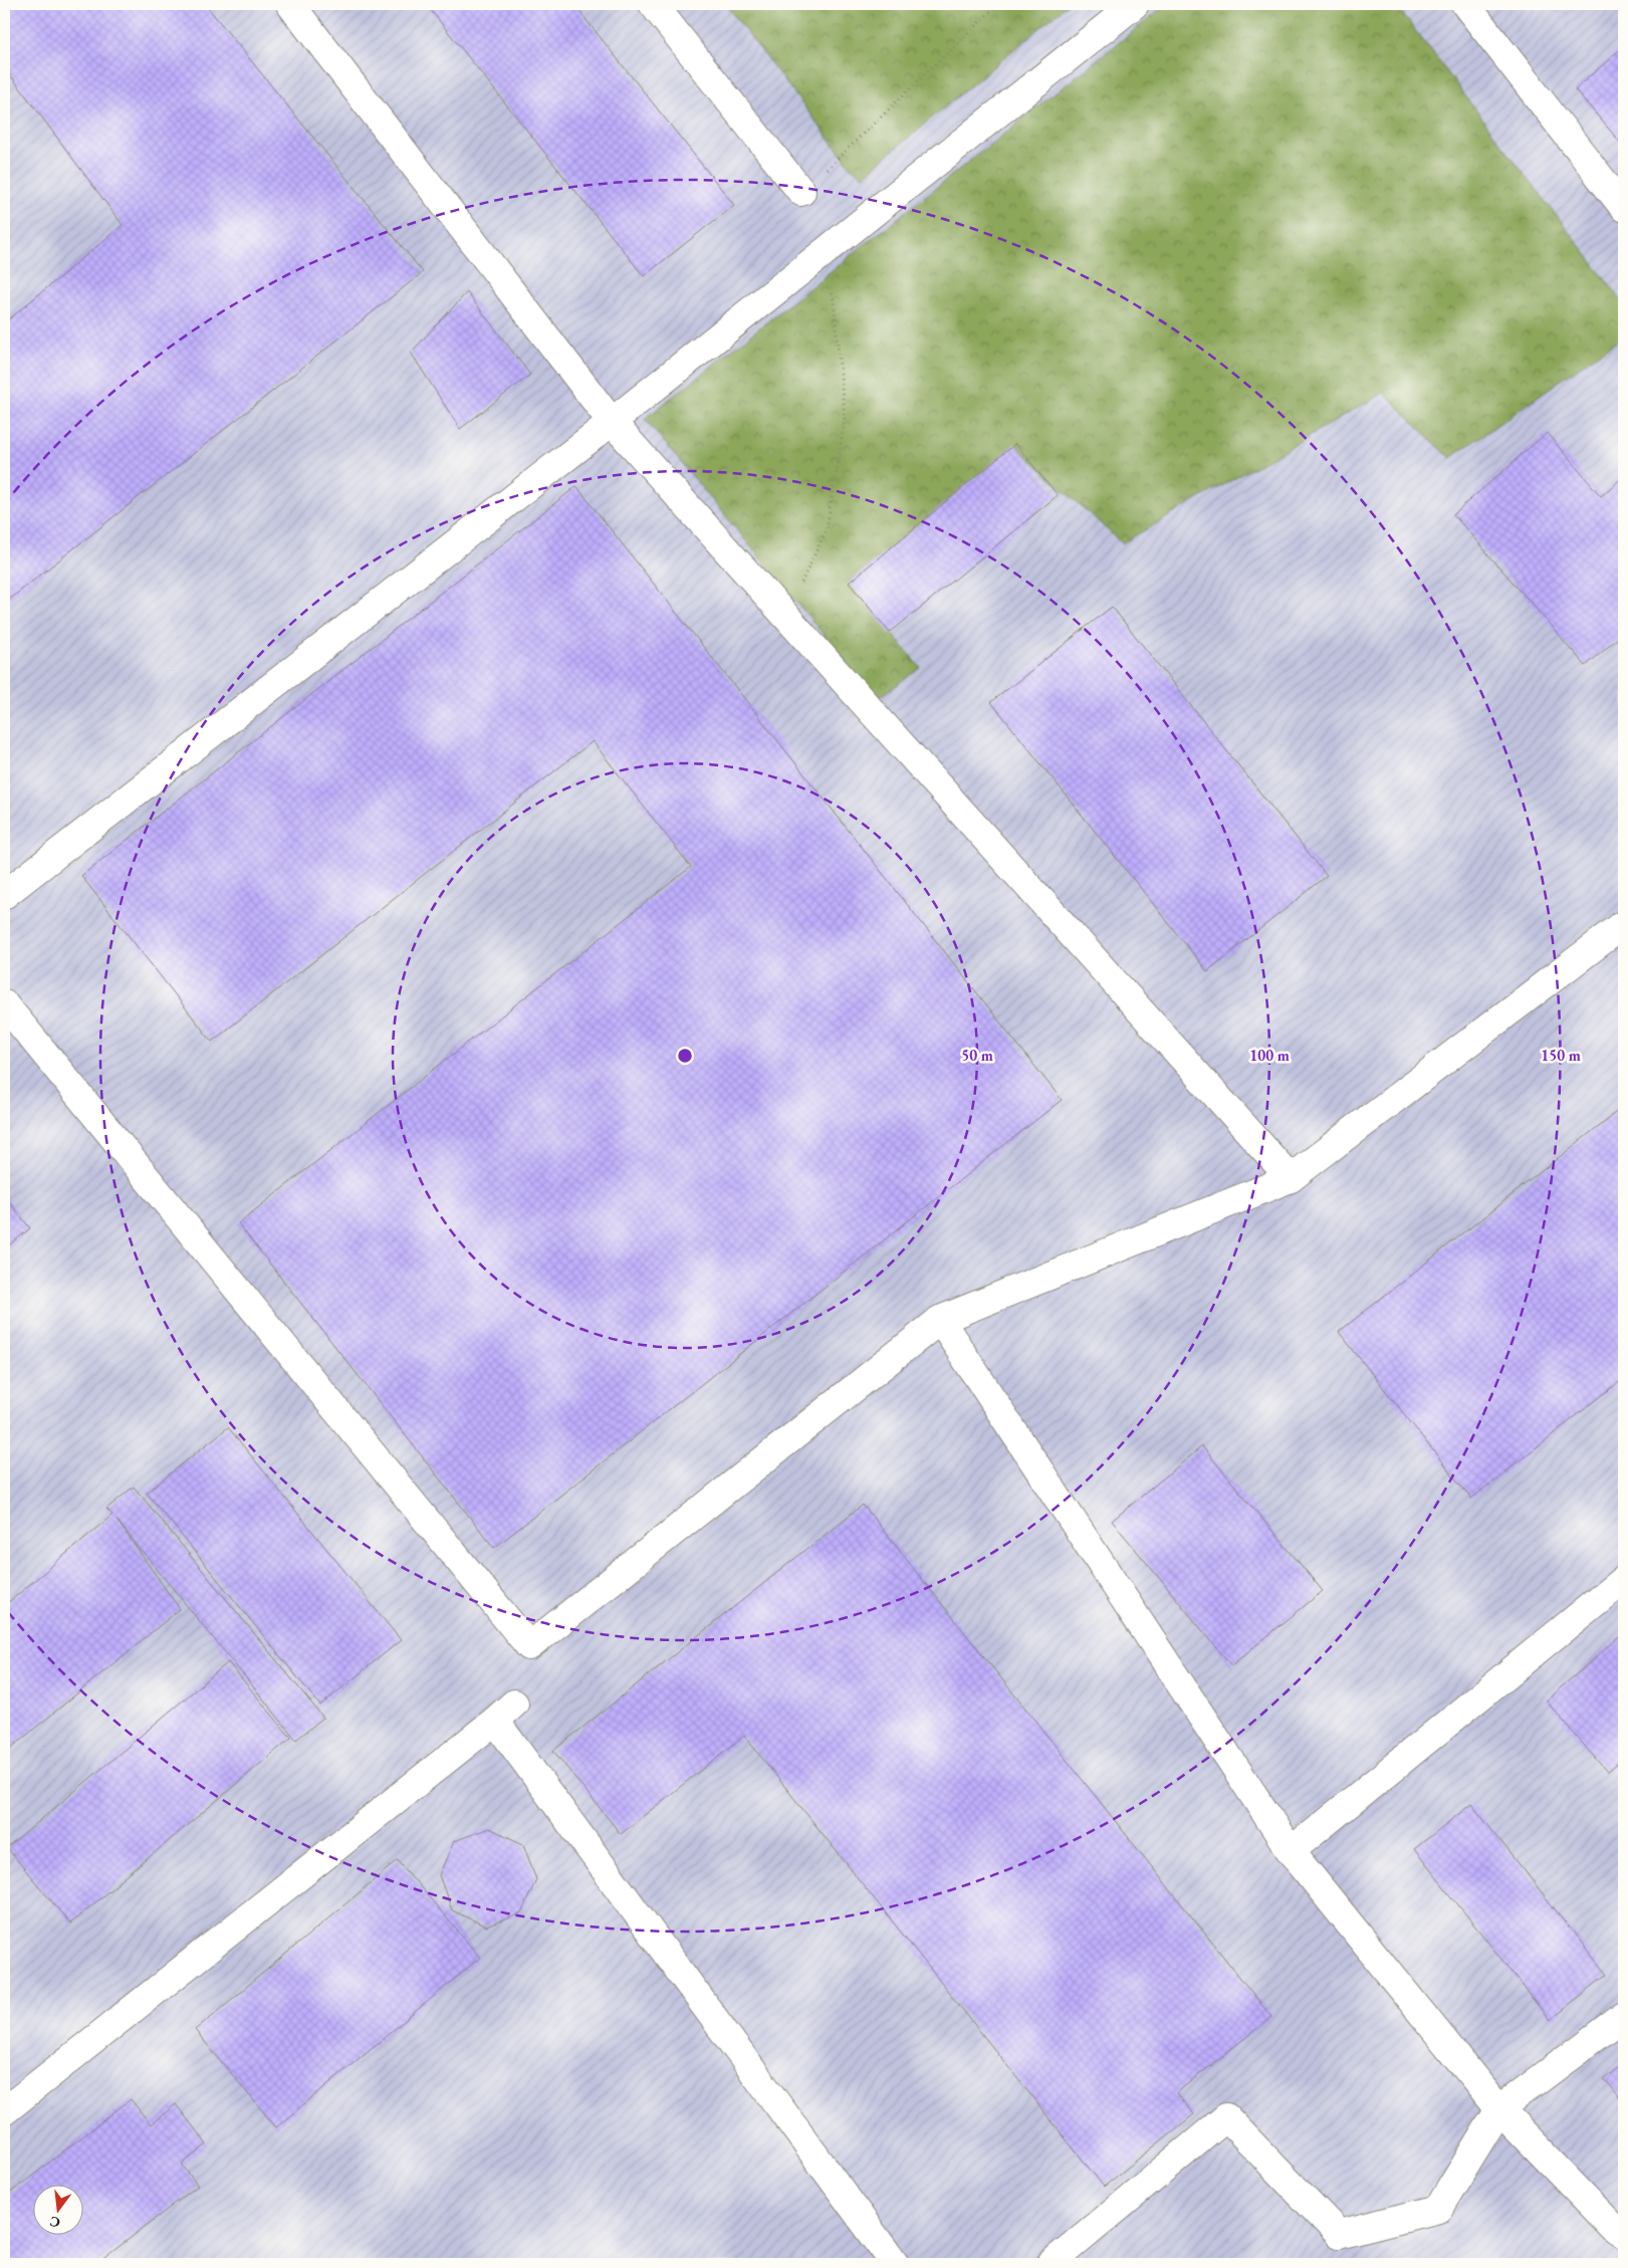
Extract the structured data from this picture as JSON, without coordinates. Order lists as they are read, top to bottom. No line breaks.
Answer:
{"north":"bottom","rings":["50 m","100 m","150 m"]}
